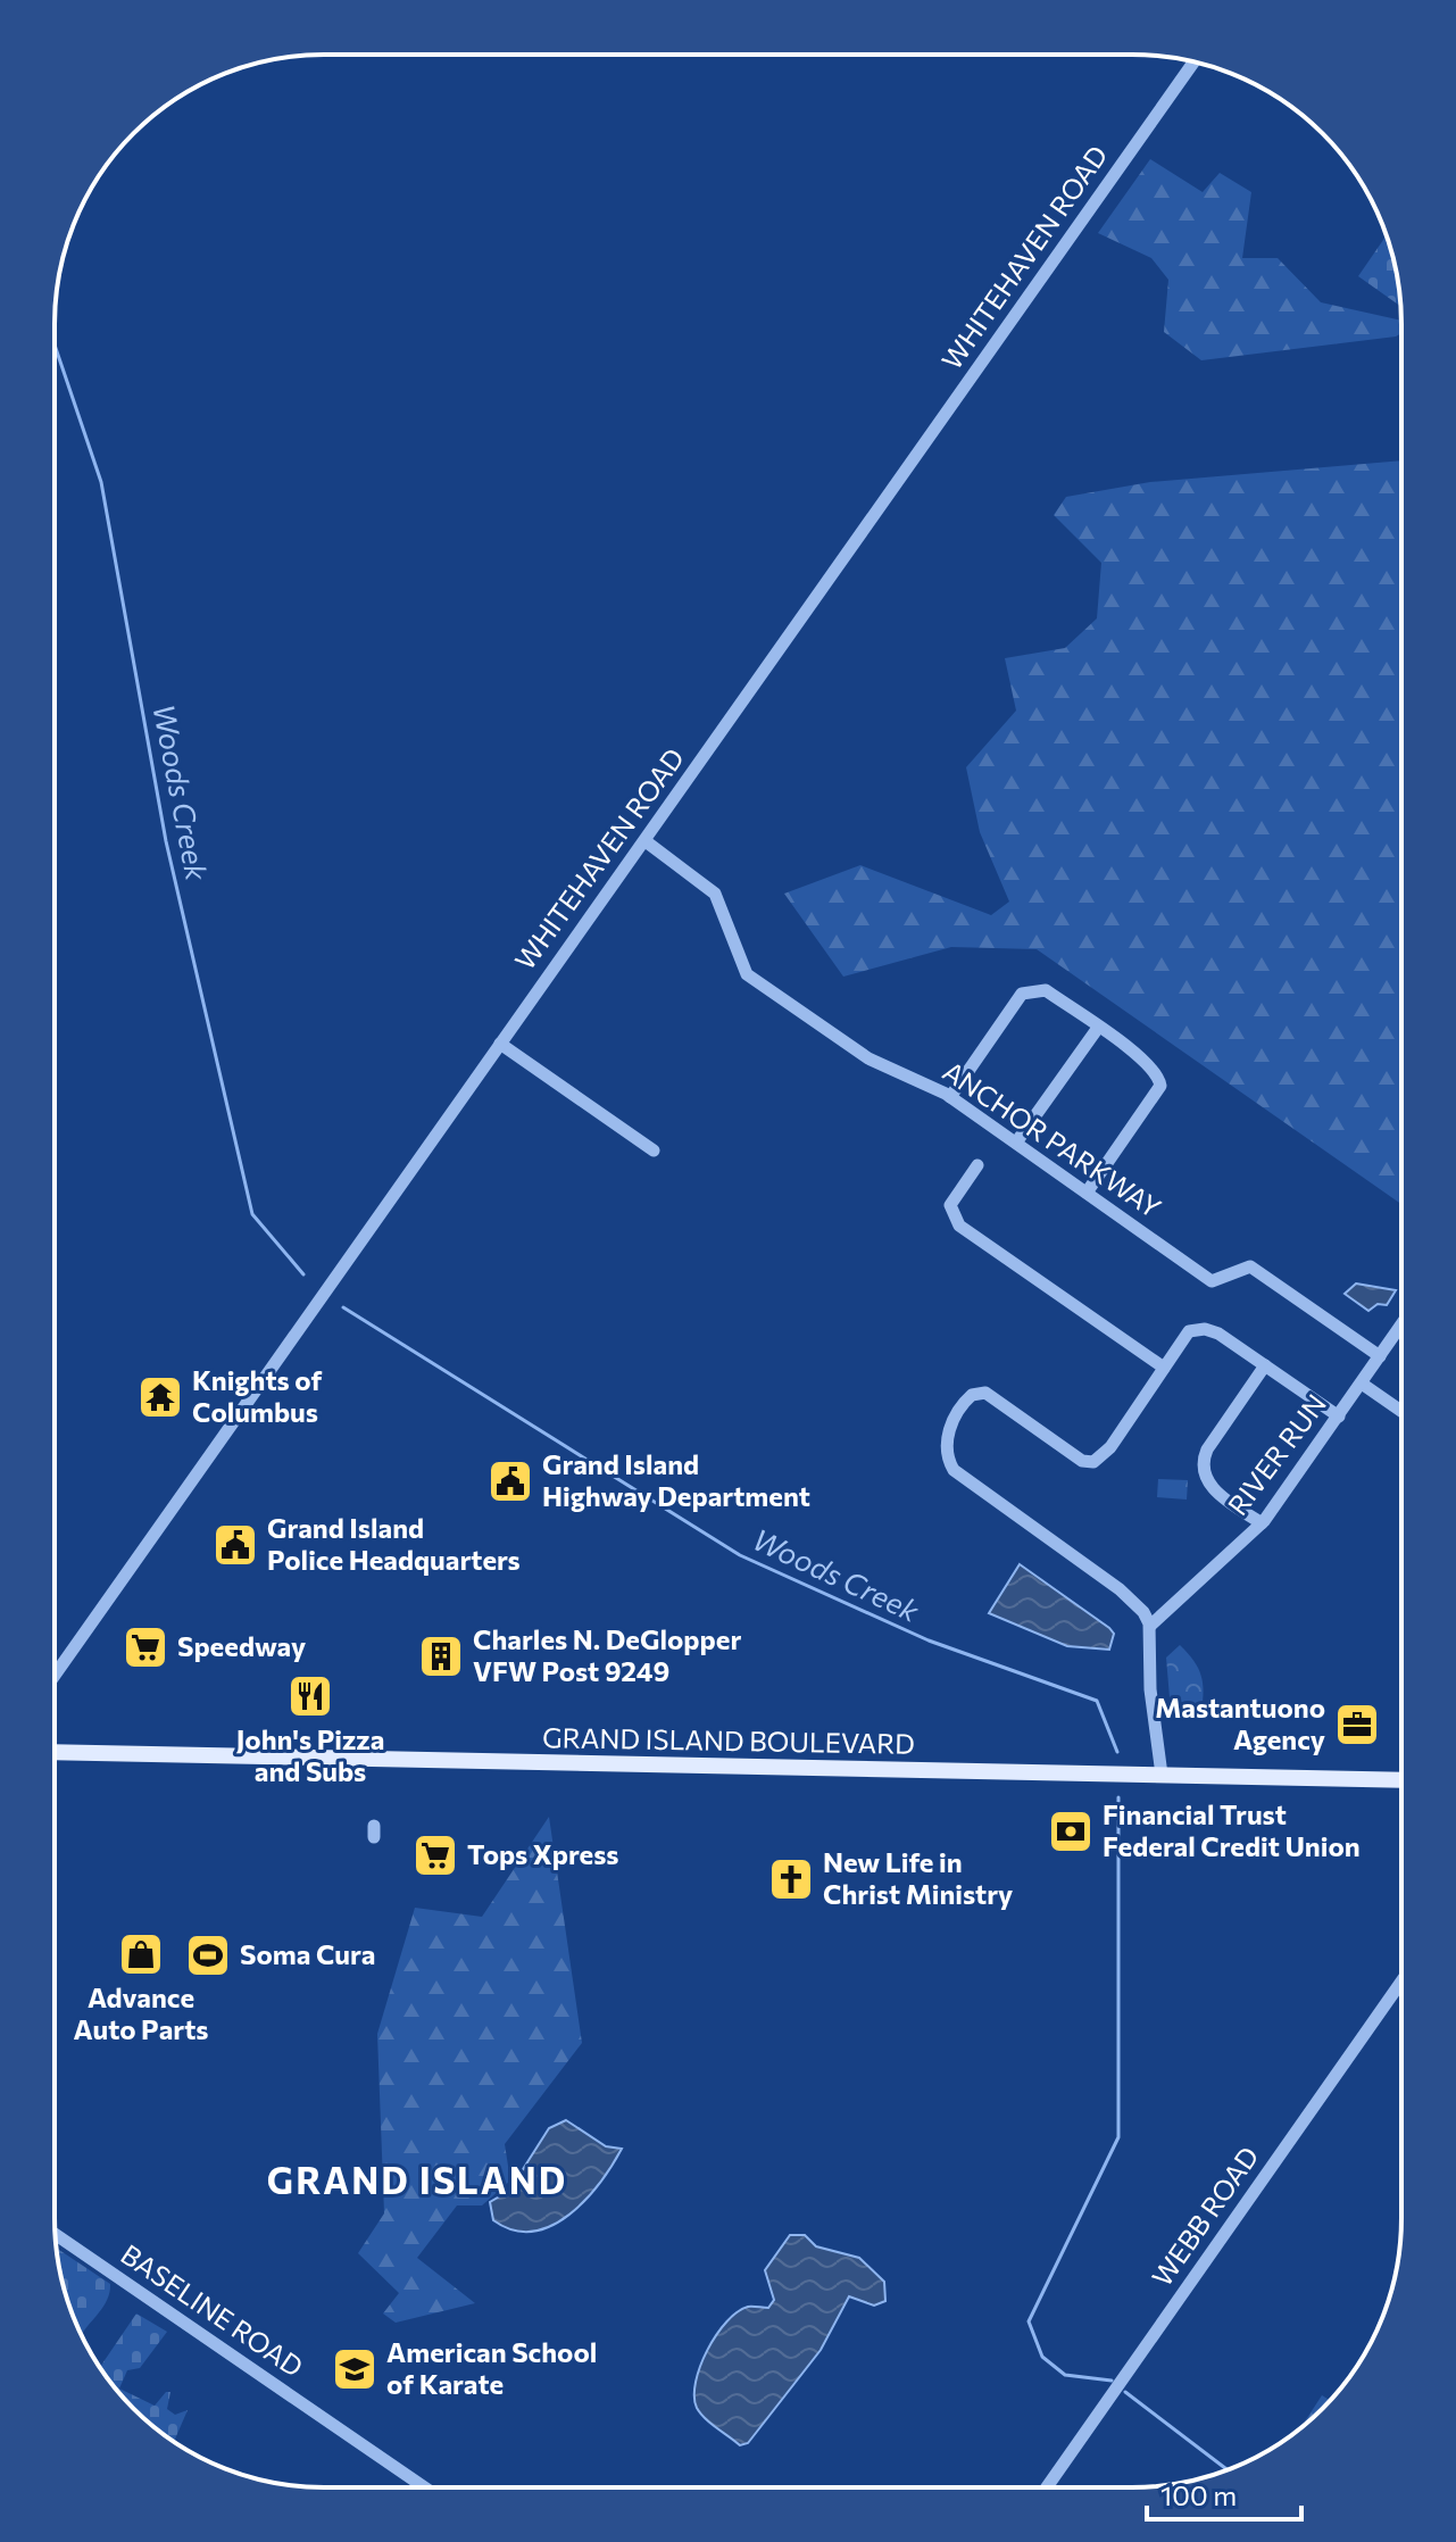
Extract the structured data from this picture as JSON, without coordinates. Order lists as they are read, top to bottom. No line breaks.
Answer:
{"streets":{"main road":["GRAND ISLAND BOULEVARD"],"street":["WHITEHAVEN ROAD","ANCHOR PARKWAY","RIVER RUN","WEBB ROAD","BASELINE ROAD"]},"crossings":[["WHITEHAVEN ROAD","ANCHOR PARKWAY"],["ANCHOR PARKWAY","RIVER RUN"]],"districts":["GRAND ISLAND"],"water":["Woods Creek"],"places":{"temple":["Knights of Columbus"],"public building":["Grand Island Highway Department","Grand Island Police Headquarters"],"supermarket":["Speedway","Tops Xpress"],"building":["Charles N. DeGlopper VFW Post 9249"],"restaurant":["John's Pizza and Subs"],"office":["Mastantuono Agency"],"bank":["Financial Trust Federal Credit Union"],"church":["New Life in Christ Ministry"],"shop":["Advance Auto Parts"],"sports":["Soma Cura"],"school or university":["American School of Karate"]},"scale_bar":"100 m"}
